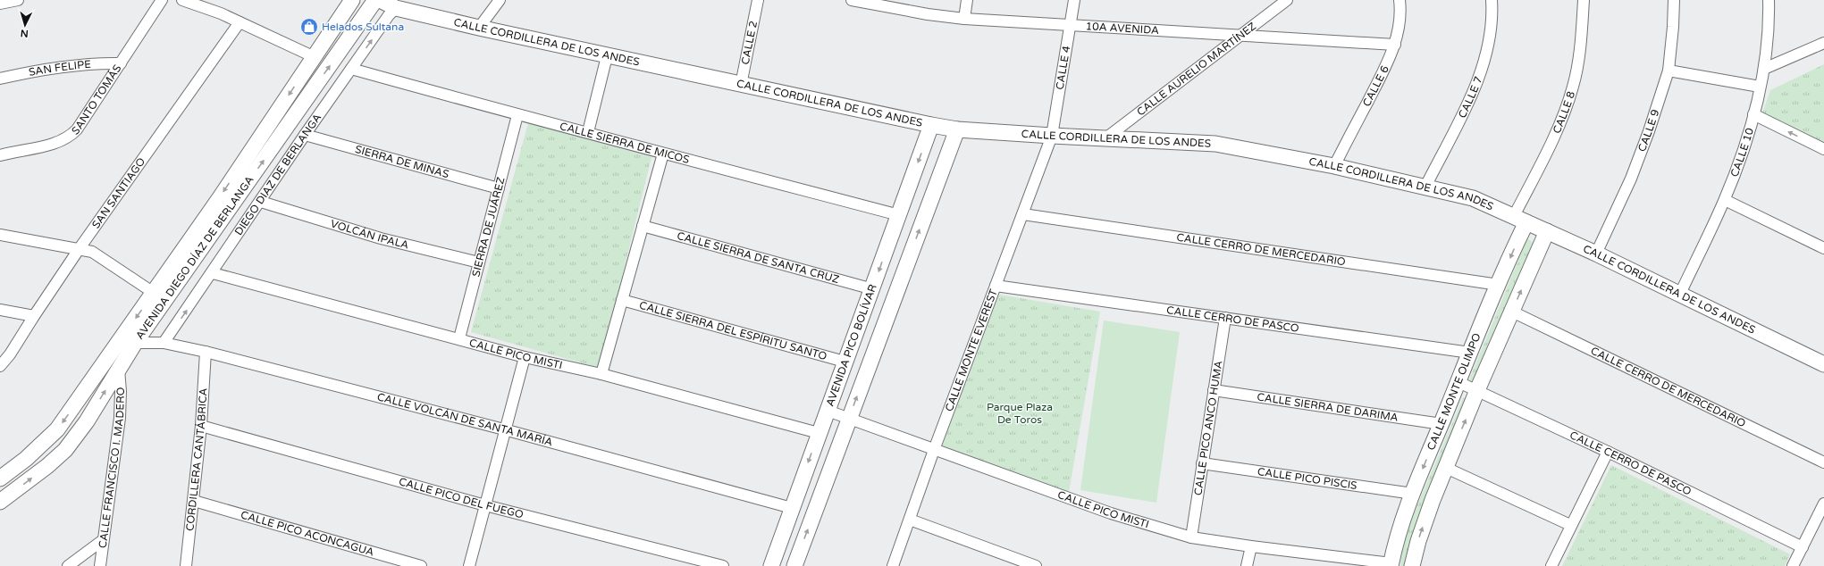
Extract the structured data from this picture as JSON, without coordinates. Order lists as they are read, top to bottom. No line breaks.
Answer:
{"streets":{"street":["10A AVENIDA","CALLE CORDILLERA DE LOS ANDES","CALLE 2","CALLE 4","SAN FELIPE","CALLE AURELIO MARTÍNEZ","CALLE 6","CALLE 7","SANTO TOMÁS","CALLE 8","CALLE 9","CALLE SIERRA DE MICOS","CALLE 10","SIERRA DE MINAS","DIEGO DIAZ DE BERLANGA","SAN SANTIAGO","SIERRA DE JUÁREZ","VOLCÁN IPALA","CALLE CERRO DE MERCEDARIO","CALLE SIERRA DE SANTA CRUZ","AVENIDA DIEGO DÍAZ DE BERLANGA","CALLE CERRO DE PASCO","CALLE SIERRA DEL ESPÍRITU SANTO","AVENIDA PICO BOLÍVAR","CALLE MONTE EVEREST","CALLE PICO MISTI","CALLE MONTE OLIMPO","CALLE SIERRA DE DARIMA","CALLE VOLCÁN DE SANTA MARÍA","CALLE PICO ANCO HUMA","CORDILLERA CANTÁBRICA","CALLE FRANCISCO I. MADERO","CALLE PICO PISCIS","CALLE PICO DEL FUEGO","CALLE PICO ACONCAGUA"]},"crossings":[["10A AVENIDA","CALLE 4"],["10A AVENIDA","CALLE AURELIO MARTÍNEZ"],["10A AVENIDA","CALLE 6"],["CALLE CORDILLERA DE LOS ANDES","CALLE 2"],["CALLE CORDILLERA DE LOS ANDES","CALLE 4"],["CALLE CORDILLERA DE LOS ANDES","CALLE AURELIO MARTÍNEZ"],["CALLE CORDILLERA DE LOS ANDES","CALLE 6"],["CALLE CORDILLERA DE LOS ANDES","CALLE 7"],["CALLE CORDILLERA DE LOS ANDES","CALLE 8"],["CALLE CORDILLERA DE LOS ANDES","CALLE 9"],["CALLE CORDILLERA DE LOS ANDES","CALLE 10"],["CALLE CORDILLERA DE LOS ANDES","DIEGO DIAZ DE BERLANGA"],["CALLE CORDILLERA DE LOS ANDES","AVENIDA PICO BOLÍVAR"],["CALLE CORDILLERA DE LOS ANDES","CALLE MONTE EVEREST"],["CALLE CORDILLERA DE LOS ANDES","CALLE MONTE OLIMPO"],["CALLE 4","CALLE MONTE EVEREST"],["SAN FELIPE","SANTO TOMÁS"],["CALLE 8","CALLE MONTE OLIMPO"],["CALLE SIERRA DE MICOS","DIEGO DIAZ DE BERLANGA"],["CALLE SIERRA DE MICOS","SIERRA DE JUÁREZ"],["CALLE SIERRA DE MICOS","AVENIDA PICO BOLÍVAR"],["SIERRA DE MINAS","DIEGO DIAZ DE BERLANGA"],["SIERRA DE MINAS","SIERRA DE JUÁREZ"],["DIEGO DIAZ DE BERLANGA","VOLCÁN IPALA"],["DIEGO DIAZ DE BERLANGA","CALLE PICO MISTI"],["DIEGO DIAZ DE BERLANGA","CALLE VOLCÁN DE SANTA MARÍA"],["SIERRA DE JUÁREZ","VOLCÁN IPALA"],["SIERRA DE JUÁREZ","CALLE PICO MISTI"],["CALLE CERRO DE MERCEDARIO","CALLE MONTE EVEREST"],["CALLE CERRO DE MERCEDARIO","CALLE MONTE OLIMPO"],["CALLE SIERRA DE SANTA CRUZ","AVENIDA PICO BOLÍVAR"],["AVENIDA DIEGO DÍAZ DE BERLANGA","CALLE VOLCÁN DE SANTA MARÍA"],["AVENIDA DIEGO DÍAZ DE BERLANGA","CALLE FRANCISCO I. MADERO"],["CALLE CERRO DE PASCO","CALLE MONTE EVEREST"],["CALLE CERRO DE PASCO","CALLE MONTE OLIMPO"],["CALLE CERRO DE PASCO","CALLE PICO ANCO HUMA"],["CALLE SIERRA DEL ESPÍRITU SANTO","AVENIDA PICO BOLÍVAR"],["AVENIDA PICO BOLÍVAR","CALLE PICO MISTI"],["AVENIDA PICO BOLÍVAR","CALLE VOLCÁN DE SANTA MARÍA"],["CALLE MONTE EVEREST","CALLE PICO MISTI"],["CALLE PICO MISTI","CALLE MONTE OLIMPO"],["CALLE PICO MISTI","CALLE PICO ANCO HUMA"],["CALLE MONTE OLIMPO","CALLE SIERRA DE DARIMA"],["CALLE MONTE OLIMPO","CALLE PICO PISCIS"],["CALLE SIERRA DE DARIMA","CALLE PICO ANCO HUMA"],["CALLE VOLCÁN DE SANTA MARÍA","CORDILLERA CANTÁBRICA"],["CALLE PICO ANCO HUMA","CALLE PICO PISCIS"],["CORDILLERA CANTÁBRICA","CALLE PICO DEL FUEGO"],["CORDILLERA CANTÁBRICA","CALLE PICO ACONCAGUA"]],"one_way":["DIEGO DIAZ DE BERLANGA"],"parks":["Parque Plaza De Toros"],"places":{"shop":["Helados Sultana"]},"north":"bottom"}
